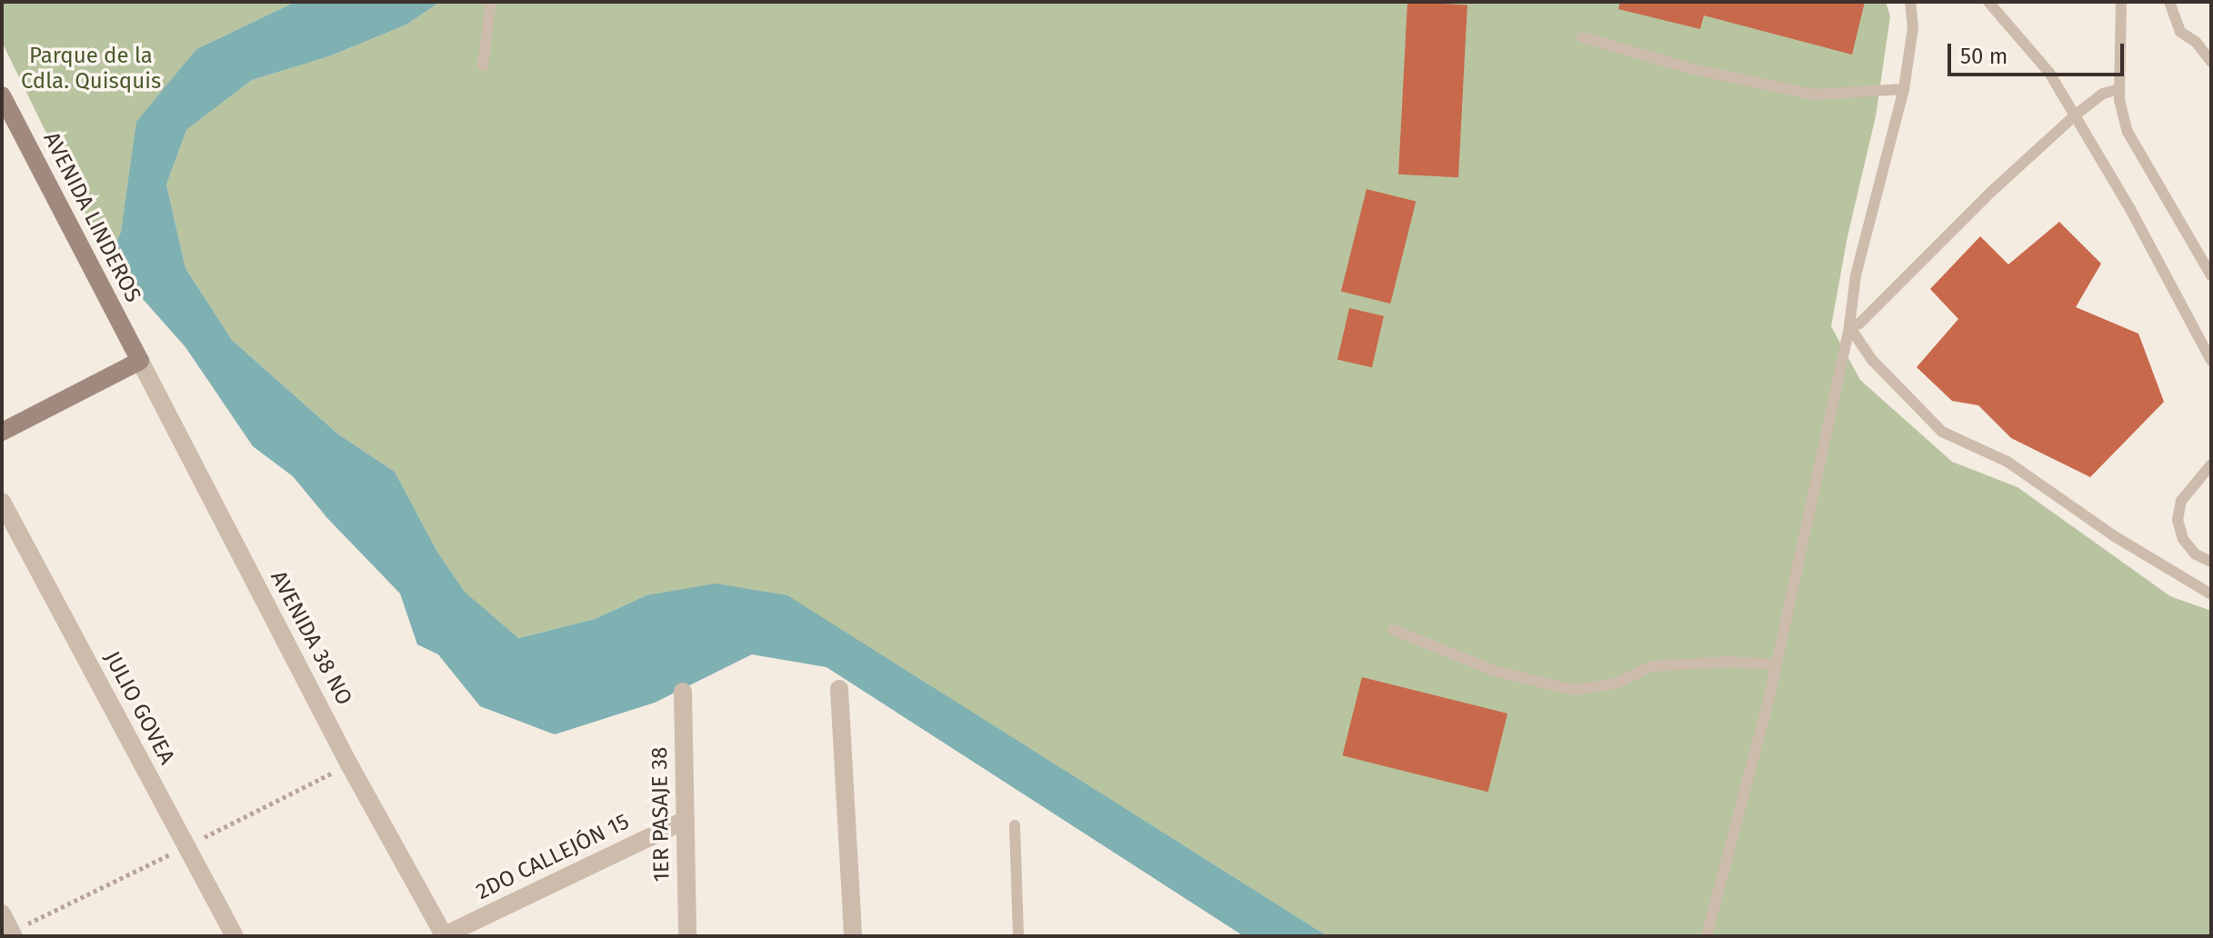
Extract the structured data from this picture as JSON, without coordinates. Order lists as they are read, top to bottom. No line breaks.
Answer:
{"streets":{"street":["AVENIDA LINDEROS","AVENIDA 38 NO","JULIO GOVEA","1ER PASAJE 38","2DO CALLEJÓN 15"]},"crossings":[["AVENIDA LINDEROS","AVENIDA 38 NO"],["AVENIDA 38 NO","2DO CALLEJÓN 15"],["1ER PASAJE 38","2DO CALLEJÓN 15"]],"parks":["Parque de la Cdla. Quisquis"],"scale_bar":"50 m"}
